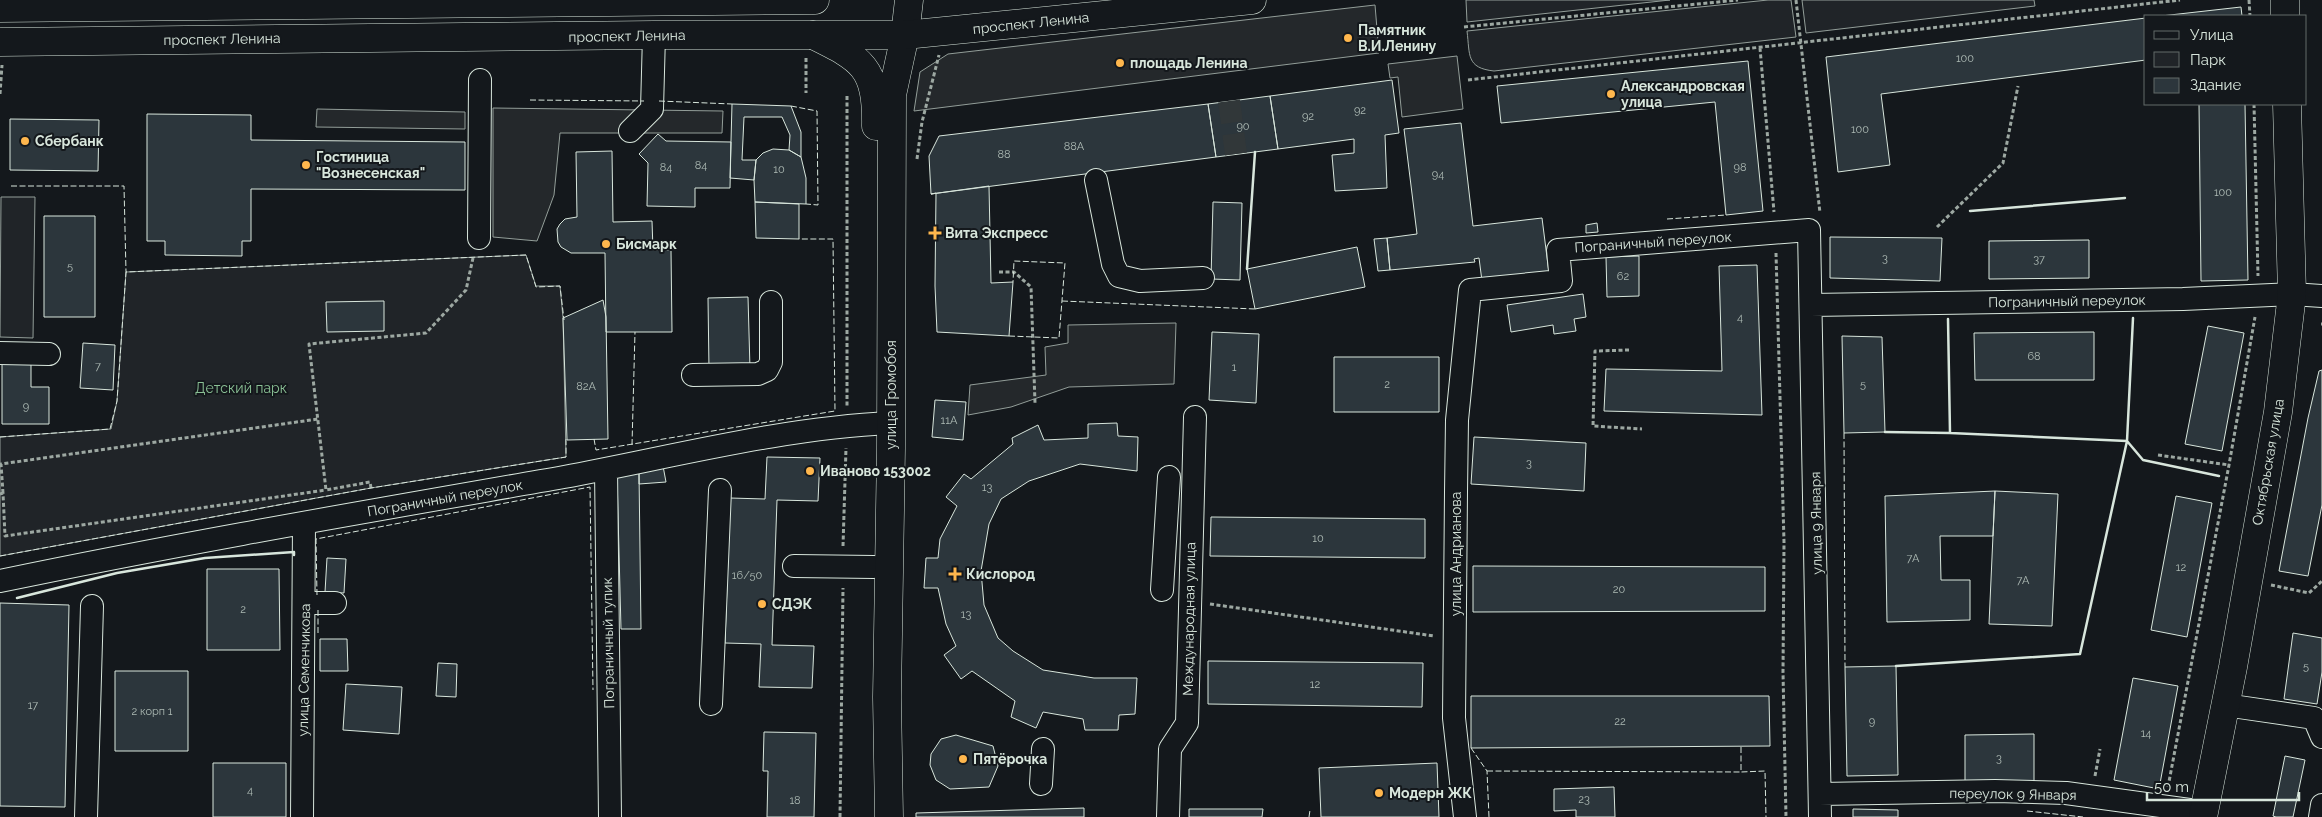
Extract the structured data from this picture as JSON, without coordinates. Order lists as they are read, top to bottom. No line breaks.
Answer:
{"streets":{"main road":["проспект Ленина","улица Громобоя","Октябрьская улица"],"street":["Пограничный переулок","улица 9 Января","улица Андрианова","Международная улица","Пограничный тупик","улица Семенчикова","переулок 9 Января"]},"crossings":[["проспект Ленина","улица Громобоя"],["Пограничный переулок","улица Громобоя"],["Пограничный переулок","Октябрьская улица"],["Пограничный переулок","улица 9 Января"],["Пограничный переулок","улица Андрианова"],["Пограничный переулок","Пограничный тупик"],["Пограничный переулок","улица Семенчикова"],["Октябрьская улица","переулок 9 Января"],["улица 9 Января","переулок 9 Января"]],"parks":["Детский парк"],"places":{"other":["Памятник В.И.Ленину","площадь Ленина","Александровская улица","Сбербанк","Гостиница \"Вознесенская\"","Бисмарк","Иваново 153002","СДЭК","Пятёрочка","Модерн ЖК"],"health":["Вита Экспресс","Кислород"]},"house_numbers":["100","92","92","90","100","88А","88","84","84","98","10","94","100","3","37","5","62","4","68","7","1","2","5","82А","9","11А","3","13","10","7А","12","16/50","7А","20","2","13","5","12","17","2 корп 1","22","9","14","3","4","23","18"],"legend":["Улица","Парк","Здание"],"scale_bar":"50 m"}
